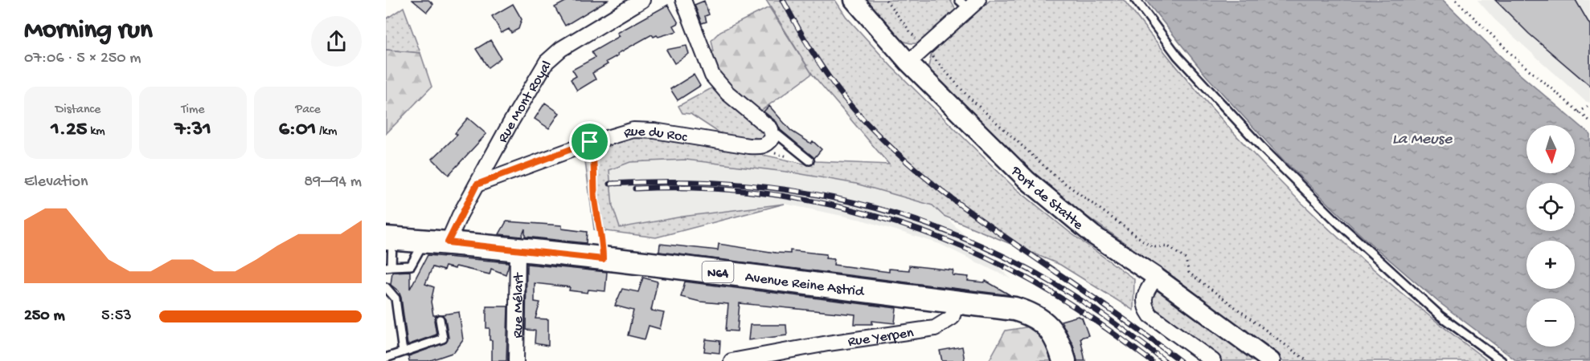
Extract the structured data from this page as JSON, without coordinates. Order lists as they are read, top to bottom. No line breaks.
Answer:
{"streets":{"main road":["N64","Avenue Reine Astrid"],"street":["Rue Mont Royal","Rue du Roc","Port de Statte","Rue Mélart","Rue Yerpen"]},"crossings":[["Rue Mont Royal","Rue du Roc"],["Rue Mont Royal","Avenue Reine Astrid"],["Avenue Reine Astrid","Rue Mélart"],["Avenue Reine Astrid","Rue Yerpen"]],"water":["La Meuse"],"north":"bottom","page":{"heading":["Morning run","07:06 · 5 × 250 m"],"stats":[["Distance","1.25 km"],["Time","7:31"],["Pace","6:01 /km"]],"map_buttons":["+","−"],"chart":["Elevation","89–94 m"],"list":[{"name":"250 m","note":"5:53"}]}}
